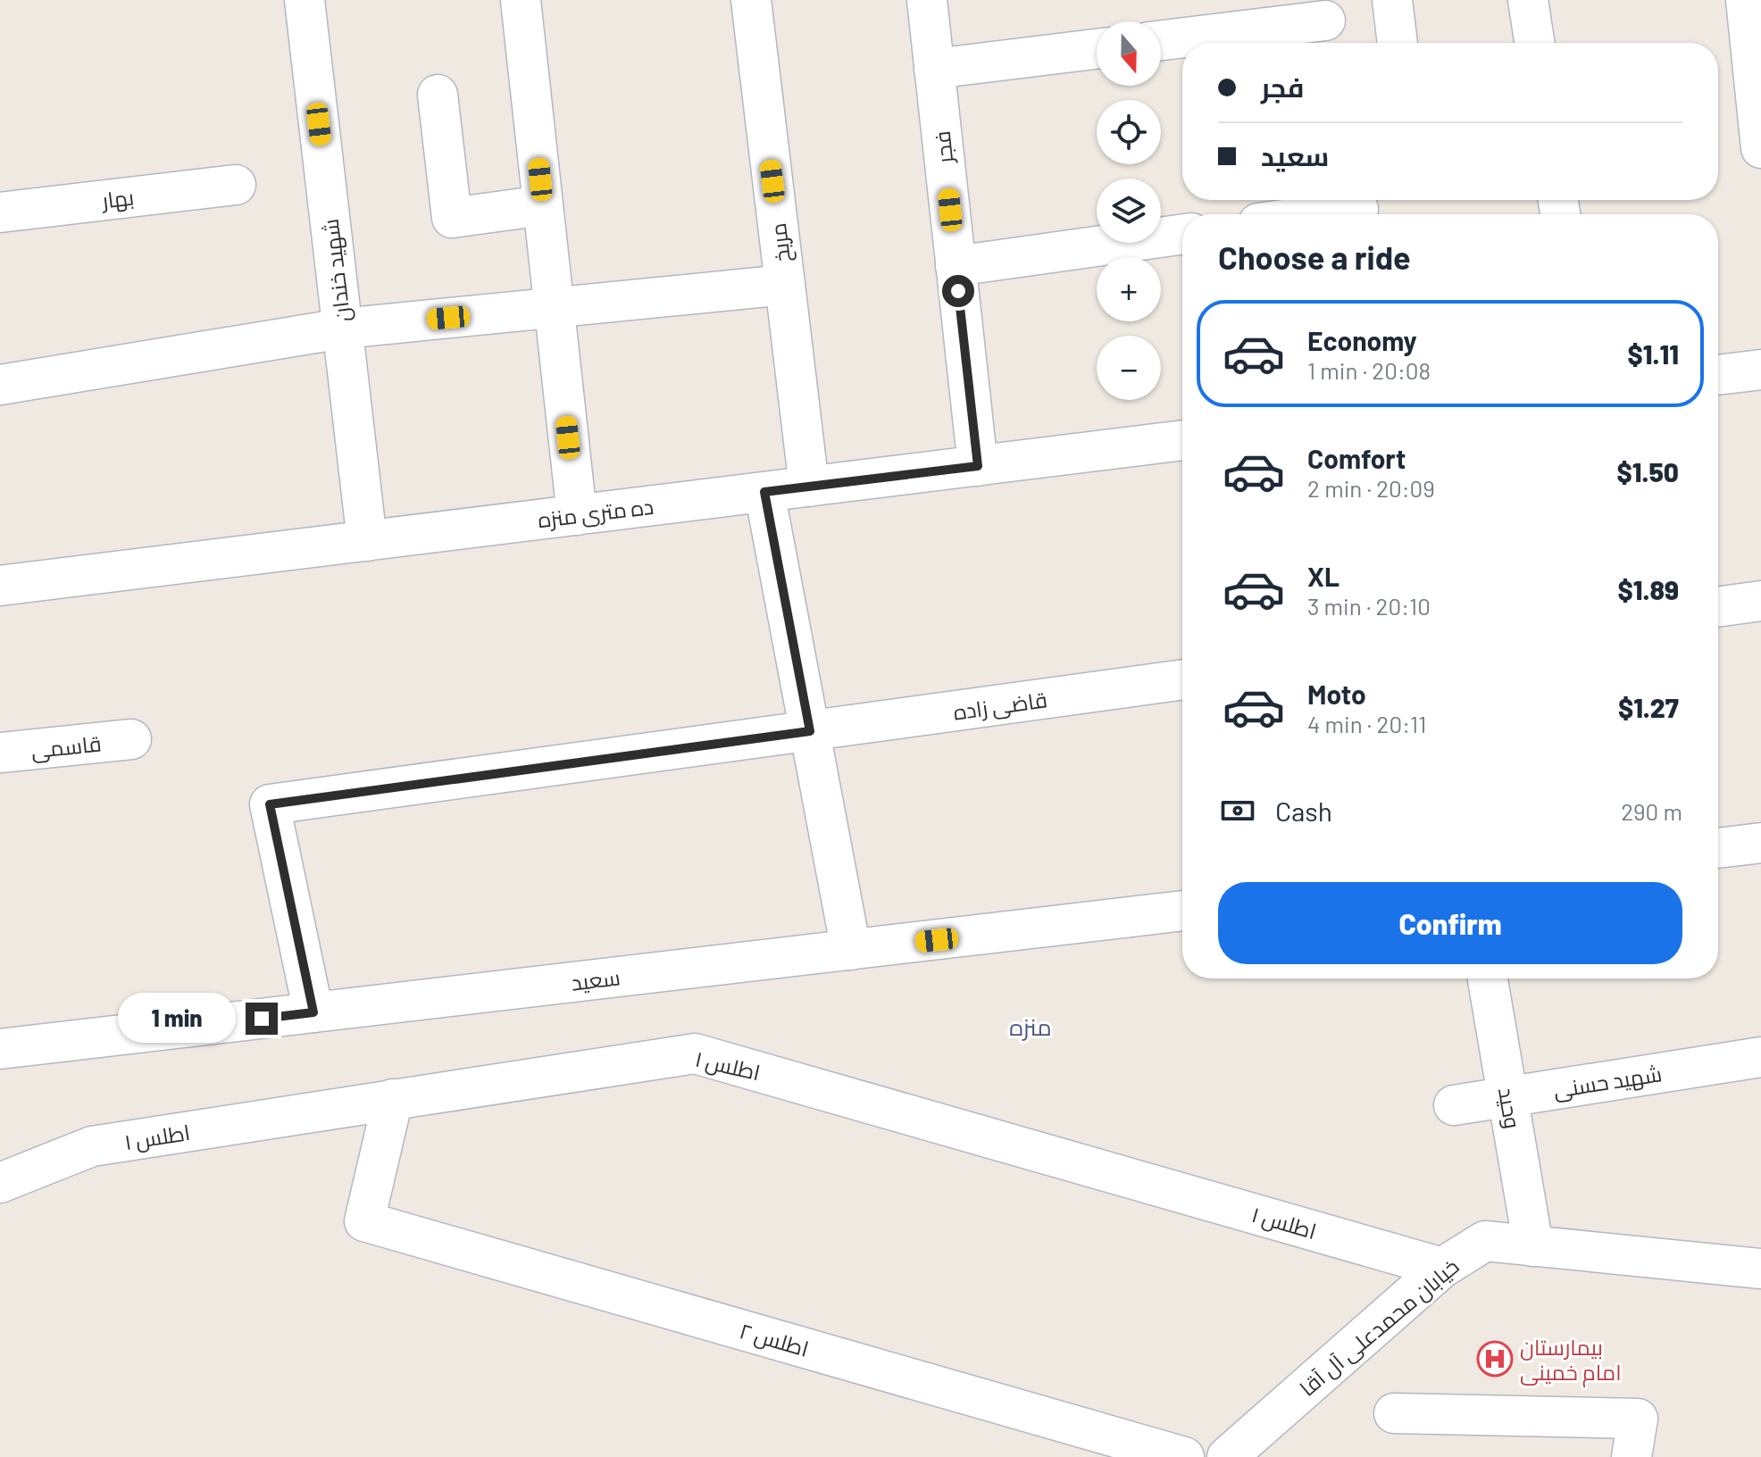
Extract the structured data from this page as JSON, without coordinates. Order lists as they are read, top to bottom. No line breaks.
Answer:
{"streets":{"street":["فجر","بهار","مریخ","شهید خندان","ده متری منزه","قاضی زاده","قاسمی","سعید","اطلس ۱","شهید حسنی","وحید","خیابان محمدعلی آل آقا","اطلس ۲"]},"crossings":[["فجر","ده متری منزه"],["مریخ","ده متری منزه"],["شهید خندان","ده متری منزه"],["قاضی زاده","سعید"],["اطلس ۱","خیابان محمدعلی آل آقا"],["اطلس ۱","اطلس ۲"],["شهید حسنی","وحید"],["وحید","خیابان محمدعلی آل آقا"]],"districts":["منزه"],"places":{"hospital":["بیمارستان امام خمینی"]},"north":"bottom","page":{"map_buttons":["+","−"],"banner":["فجر","سعید"],"heading":"Choose a ride","list":[{"name":"Economy","note":"1 min · 20:08","value":"$1.11"},{"name":"Comfort","note":"2 min · 20:09","value":"$1.50"},{"name":"XL","note":"3 min · 20:10","value":"$1.89"},{"name":"Moto","note":"4 min · 20:11","value":"$1.27"}],"pay":["Cash","290 m"],"buttons":"Confirm","bubble":"1 min"}}
